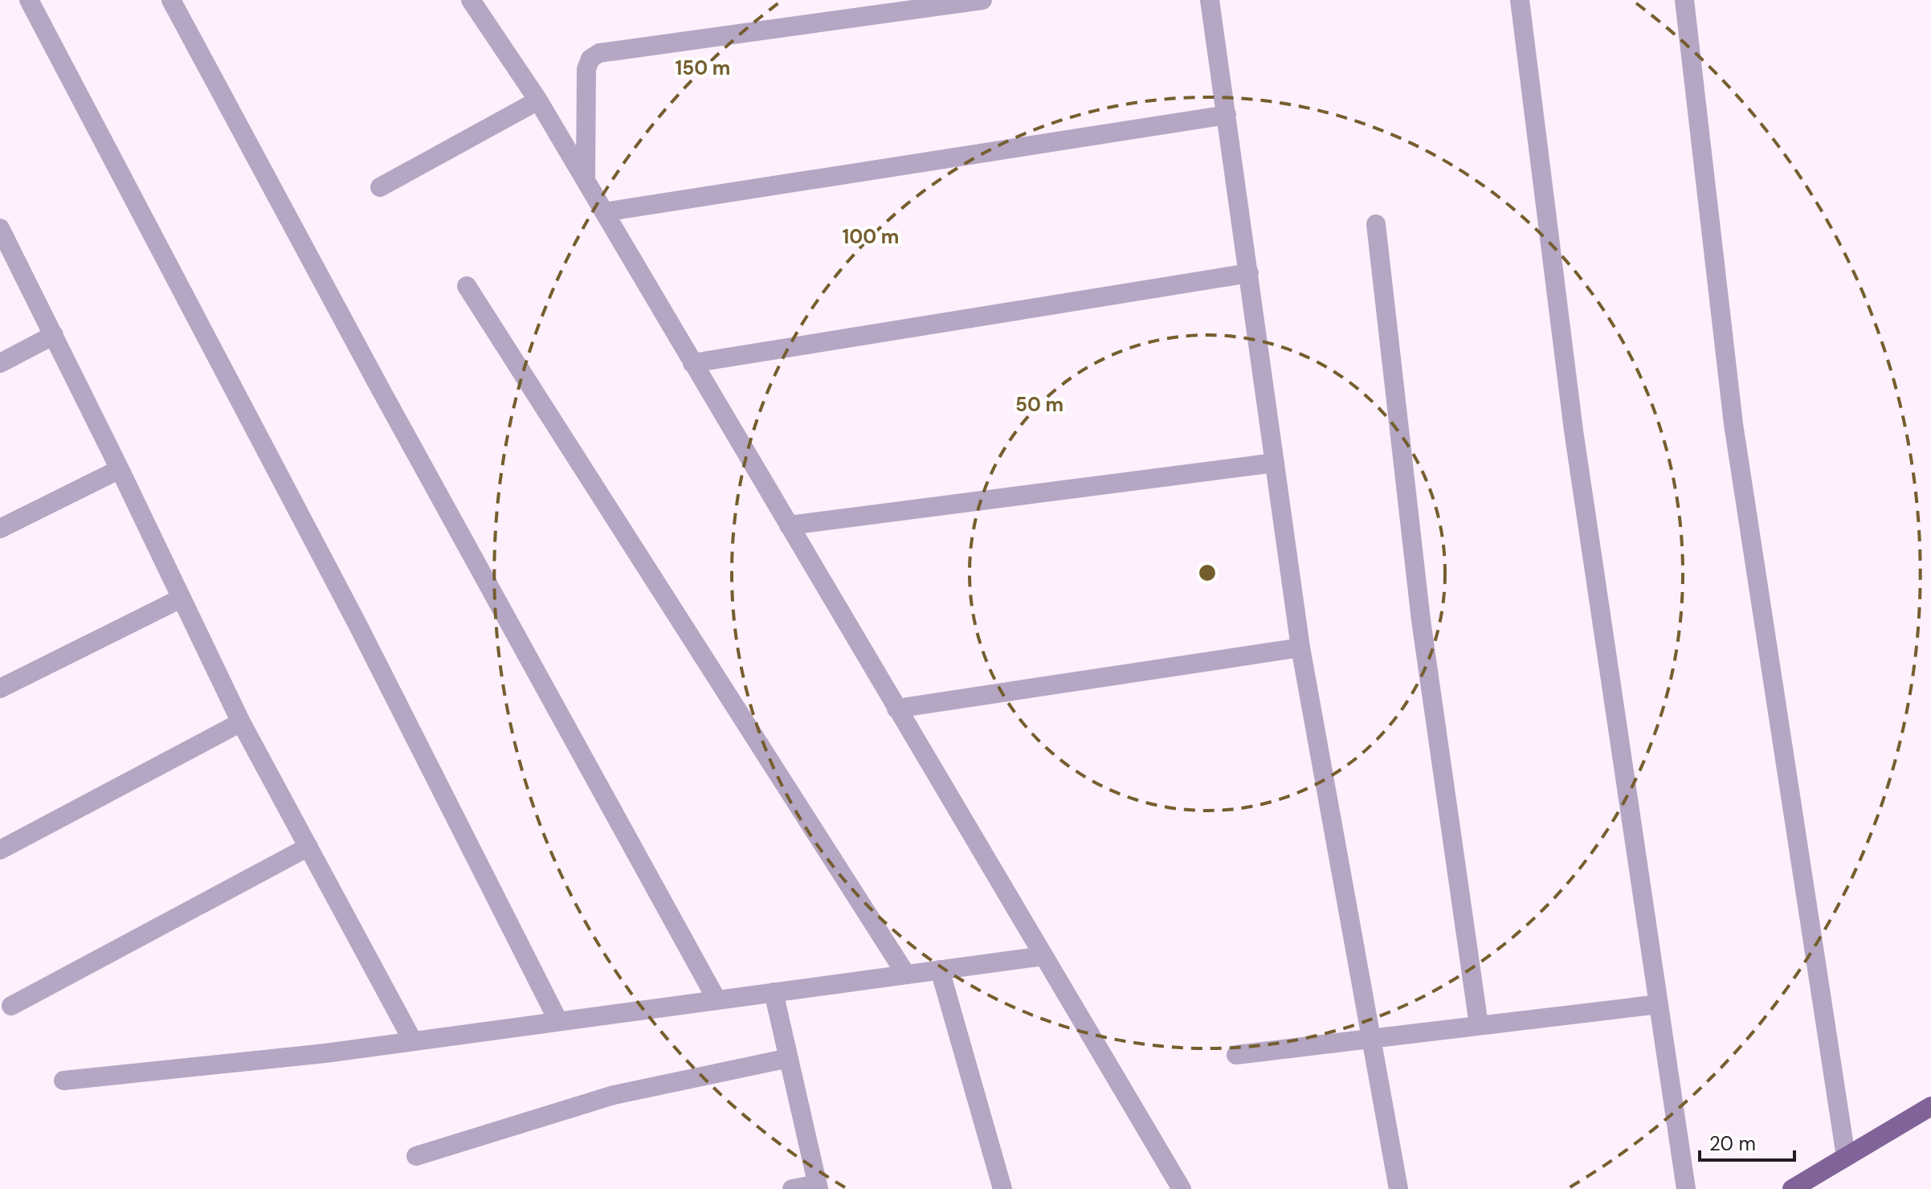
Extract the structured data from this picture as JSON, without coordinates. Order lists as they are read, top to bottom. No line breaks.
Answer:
{"scale_bar":"20 m","rings":["150 m","100 m","50 m"]}
